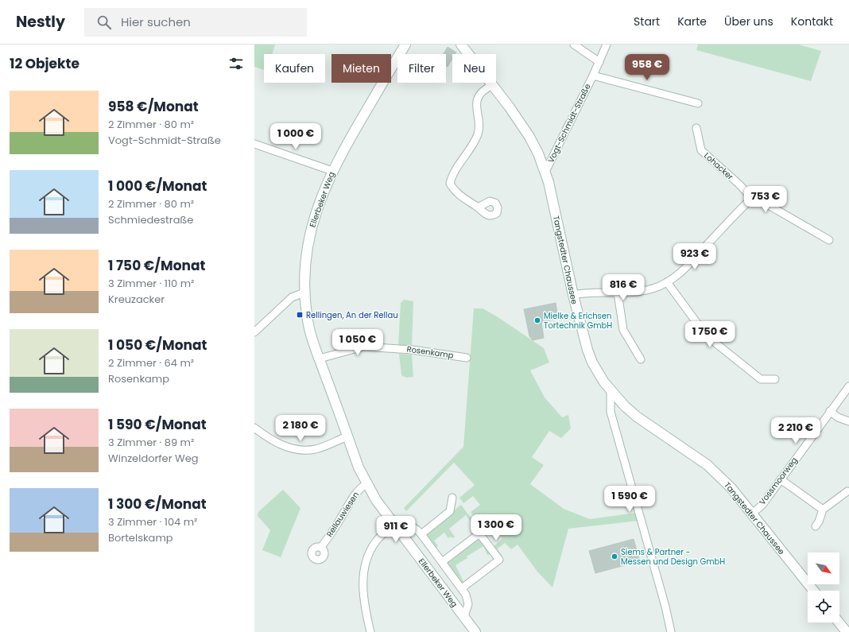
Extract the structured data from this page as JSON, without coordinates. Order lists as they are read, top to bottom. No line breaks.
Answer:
{"streets":{"main road":["Ellerbeker Weg","Tangstedter Chaussee"],"street":["Vogt-Schmidt-Straße","Lohacker","Rosenkamp","Vossmoorweg","Rellauwiesen"]},"crossings":[["Vogt-Schmidt-Straße","Tangstedter Chaussee"],["Ellerbeker Weg","Rosenkamp"],["Ellerbeker Weg","Rellauwiesen"],["Tangstedter Chaussee","Vossmoorweg"]],"places":{"transit":["Rellingen, An der Rellau"],"other":["Mielke & Erichsen Tortechnik GmbH","Siems & Partner - Messen und Design GmbH"]},"north":"bottom right","page":{"header":"Nestly","search":"Hier suchen","nav":["Start","Karte","Über uns","Kontakt"],"heading":"12 Objekte","price":["958 €","1 000 €","753 €","923 €","816 €","1 750 €","1 050 €","2 180 €","2 210 €","1 590 €","1 300 €","911 €"],"chip":["Kaufen","Mieten","Filter","Neu"],"list":[{"name":"958 €/Monat","note":"2 Zimmer · 80 m² · Vogt-Schmidt-Straße"},{"name":"1 000 €/Monat","note":"2 Zimmer · 80 m² · Schmiedestraße"},{"name":"1 750 €/Monat","note":"3 Zimmer · 110 m² · Kreuzacker"},{"name":"1 050 €/Monat","note":"2 Zimmer · 64 m² · Rosenkamp"},{"name":"1 590 €/Monat","note":"3 Zimmer · 89 m² · Winzeldorfer Weg"},{"name":"1 300 €/Monat","note":"3 Zimmer · 104 m² · Bortelskamp"}]}}
